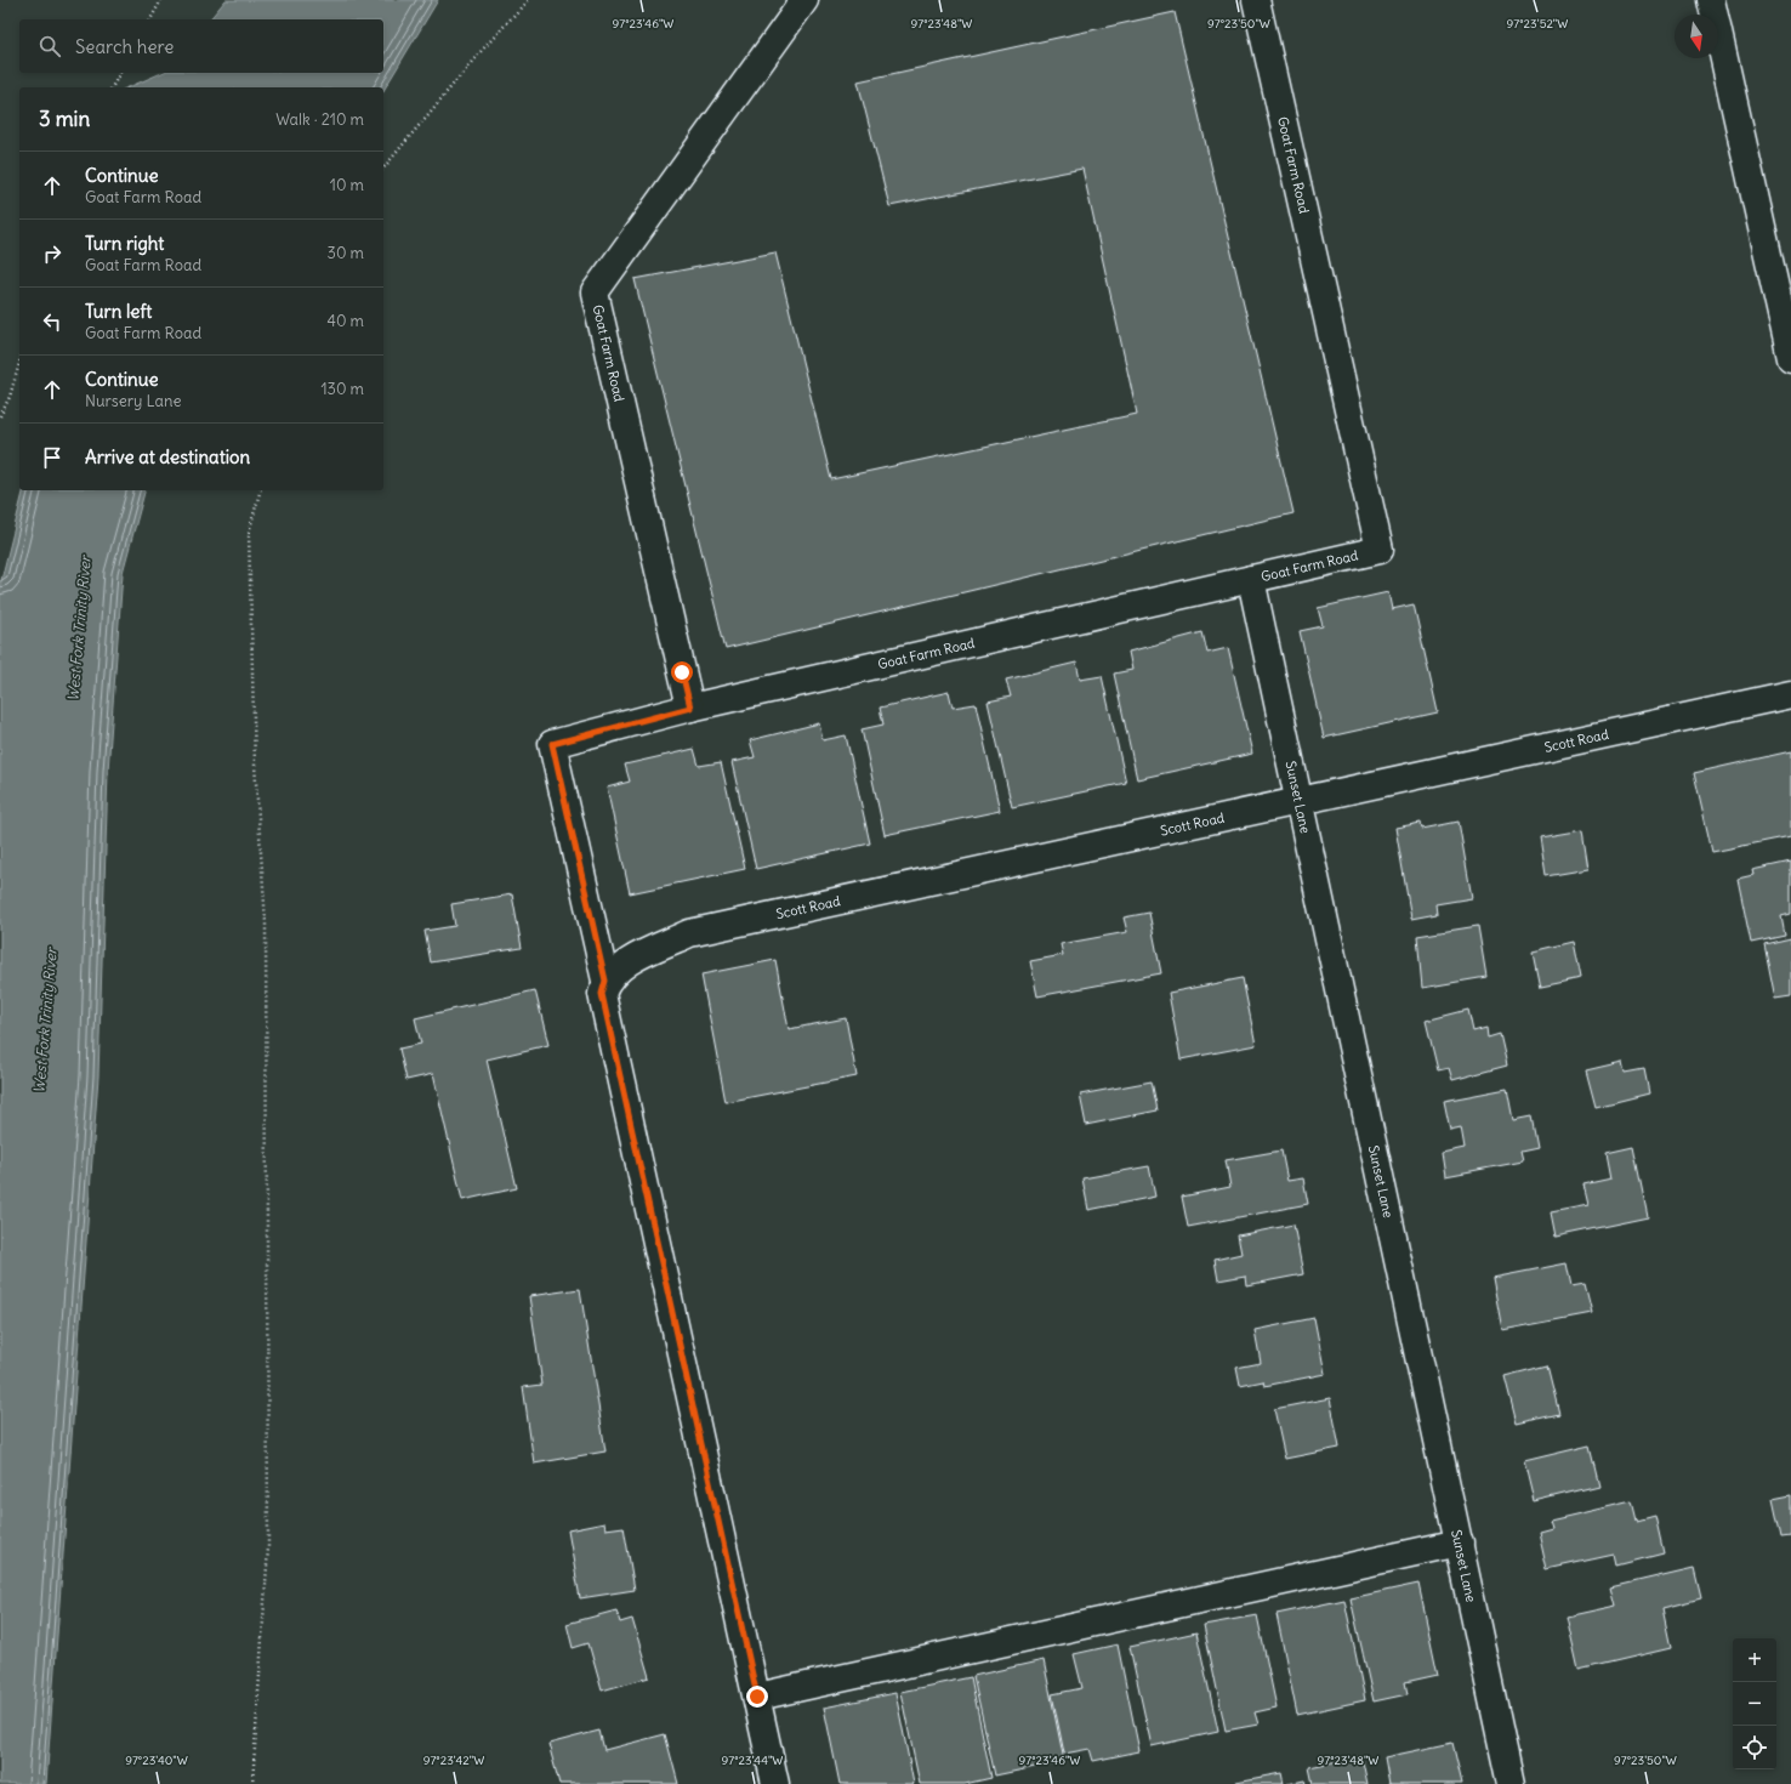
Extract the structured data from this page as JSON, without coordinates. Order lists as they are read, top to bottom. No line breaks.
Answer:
{"streets":{"street":["Goat Farm Road","Scott Road","Sunset Lane"]},"crossings":[["Goat Farm Road","Scott Road"],["Goat Farm Road","Sunset Lane"],["Scott Road","Sunset Lane"]],"water":["West Fork Trinity River"],"north":"bottom","page":{"search":"Search here","heading":["3 min","Walk · 210 m"],"list":[["Continue","Goat Farm Road","10 m"],["Turn right","Goat Farm Road","30 m"],["Turn left","Goat Farm Road","40 m"],["Continue","Nursery Lane","130 m"],"Arrive at destination"],"map_buttons":["+","−"]},"coordinates":["97°23'46\"W","97°23'48\"W","97°23'50\"W","97°23'52\"W","97°23'40\"W","97°23'42\"W","97°23'44\"W"]}
